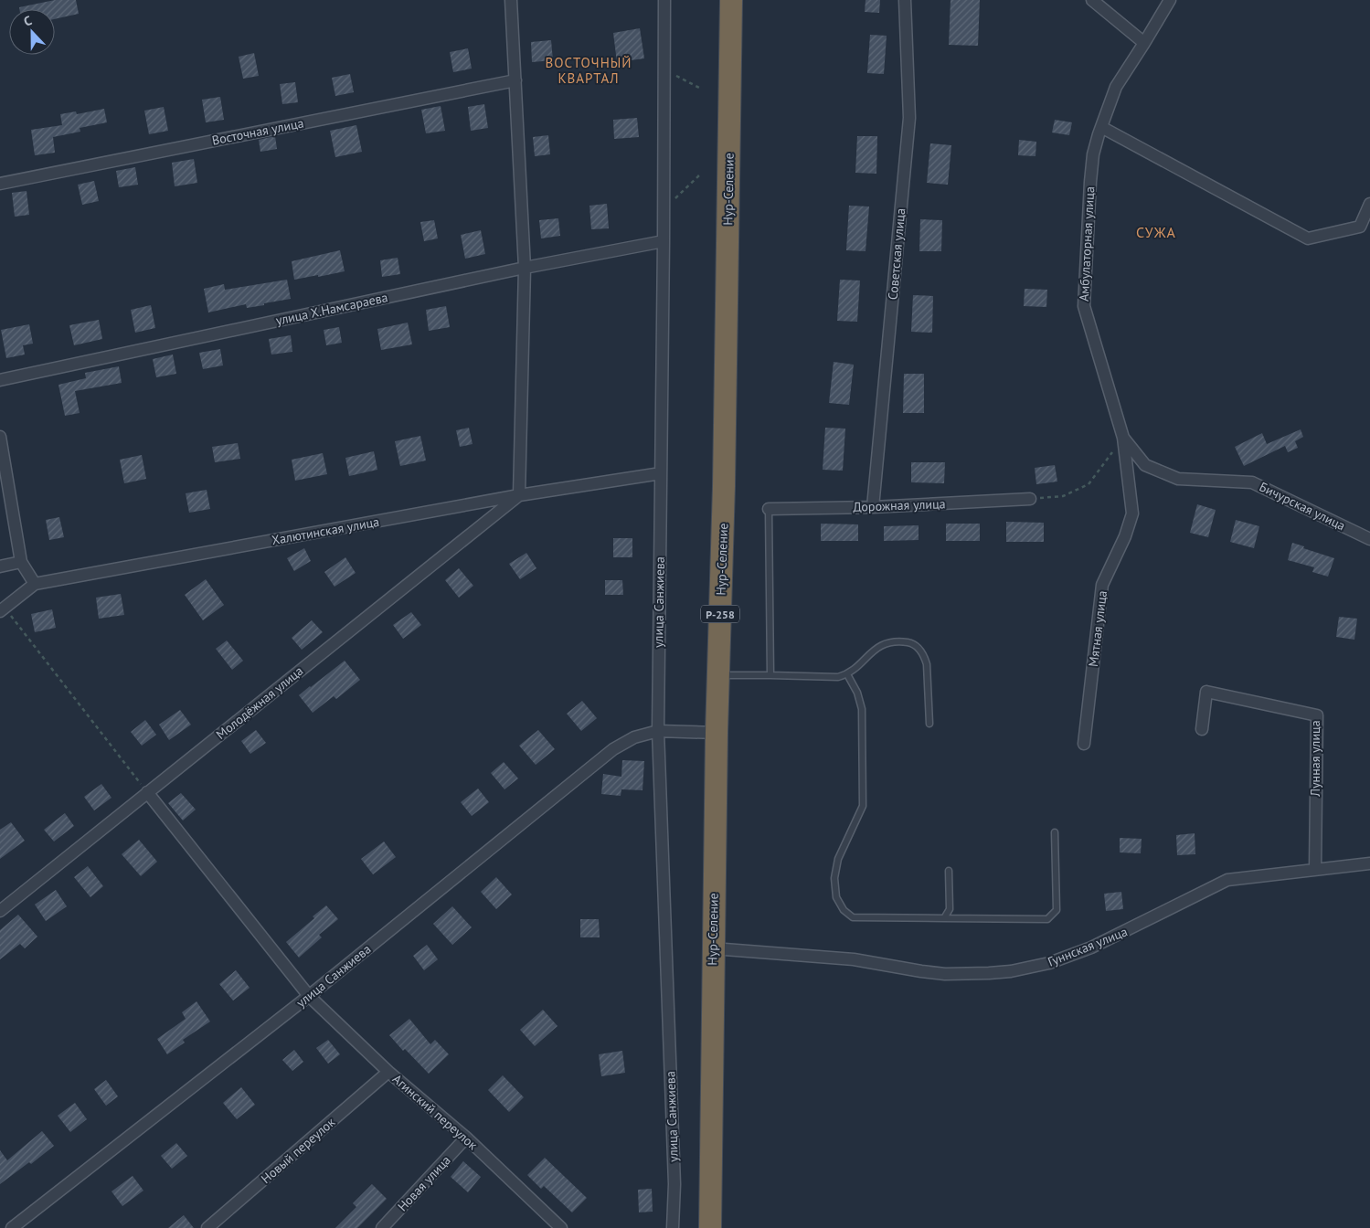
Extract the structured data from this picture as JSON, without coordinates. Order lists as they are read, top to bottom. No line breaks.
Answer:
{"streets":{"highway":["Нур-Селение","Р-258"],"street":["Восточная улица","Амбулаторная улица","Советская улица","улица Х.Намсараева","Дорожная улица","Бичурская улица","Халютинская улица","улица Санжиева","Мятная улица","Молодёжная улица","Лунная улица","Гуннская улица","Агинский переулок","Новый переулок","Новая улица"]},"crossings":[["Нур-Селение","улица Санжиева"],["Нур-Селение","Гуннская улица"],["Амбулаторная улица","Бичурская улица"],["Амбулаторная улица","Мятная улица"],["Советская улица","Дорожная улица"],["улица Х.Намсараева","улица Санжиева"],["Халютинская улица","улица Санжиева"],["Халютинская улица","Молодёжная улица"],["улица Санжиева","Агинский переулок"],["Молодёжная улица","Агинский переулок"],["Лунная улица","Гуннская улица"],["Агинский переулок","Новый переулок"],["Агинский переулок","Новая улица"]],"districts":["ВОСТОЧНЫЙ КВАРТАЛ","СУЖА"],"north":"top"}
